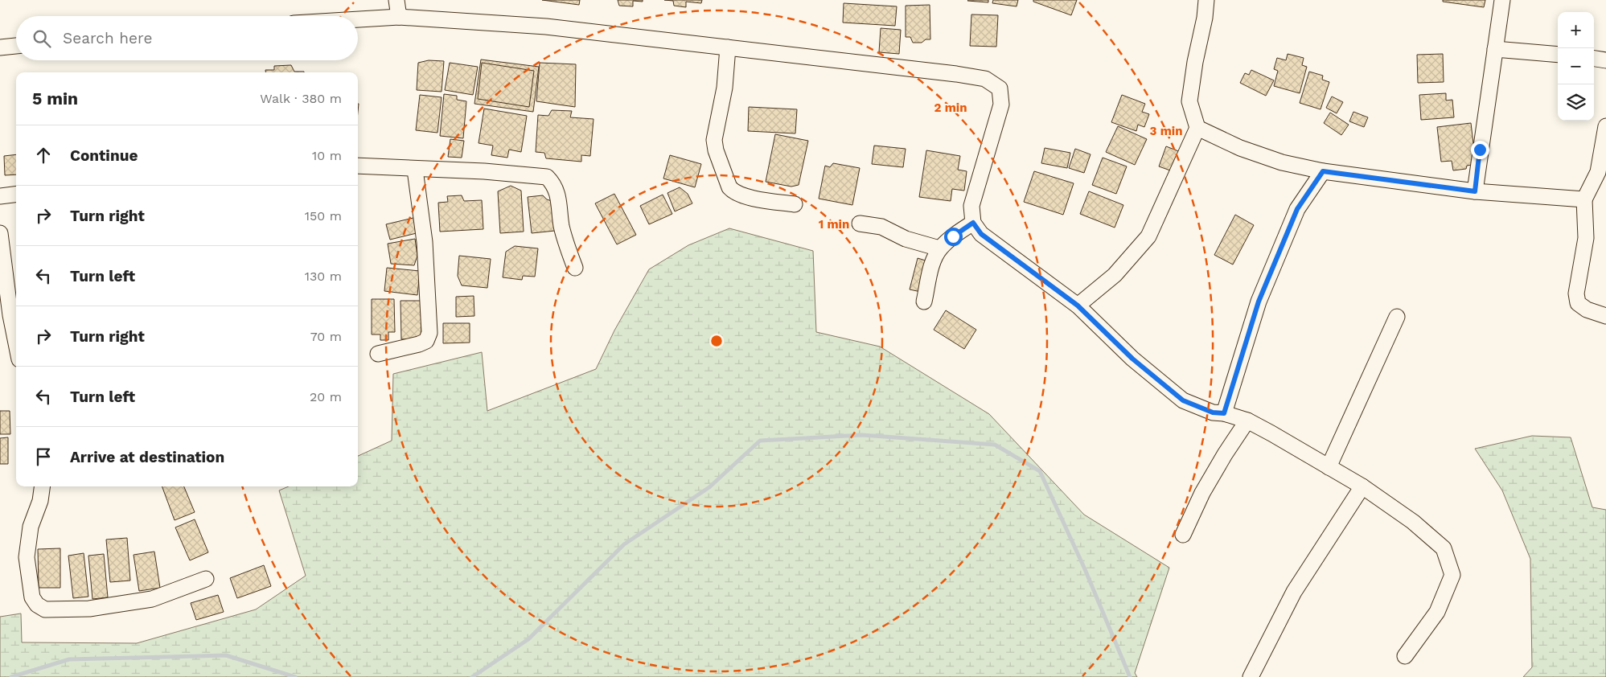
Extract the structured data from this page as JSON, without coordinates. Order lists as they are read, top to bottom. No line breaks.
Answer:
{"page":{"map_buttons":["+","−"],"search":"Search here","heading":["5 min","Walk · 380 m"],"list":[["Continue","10 m"],["Turn right","150 m"],["Turn left","130 m"],["Turn right","70 m"],["Turn left","20 m"],"Arrive at destination"]},"rings":["2 min","3 min","1 min"]}
